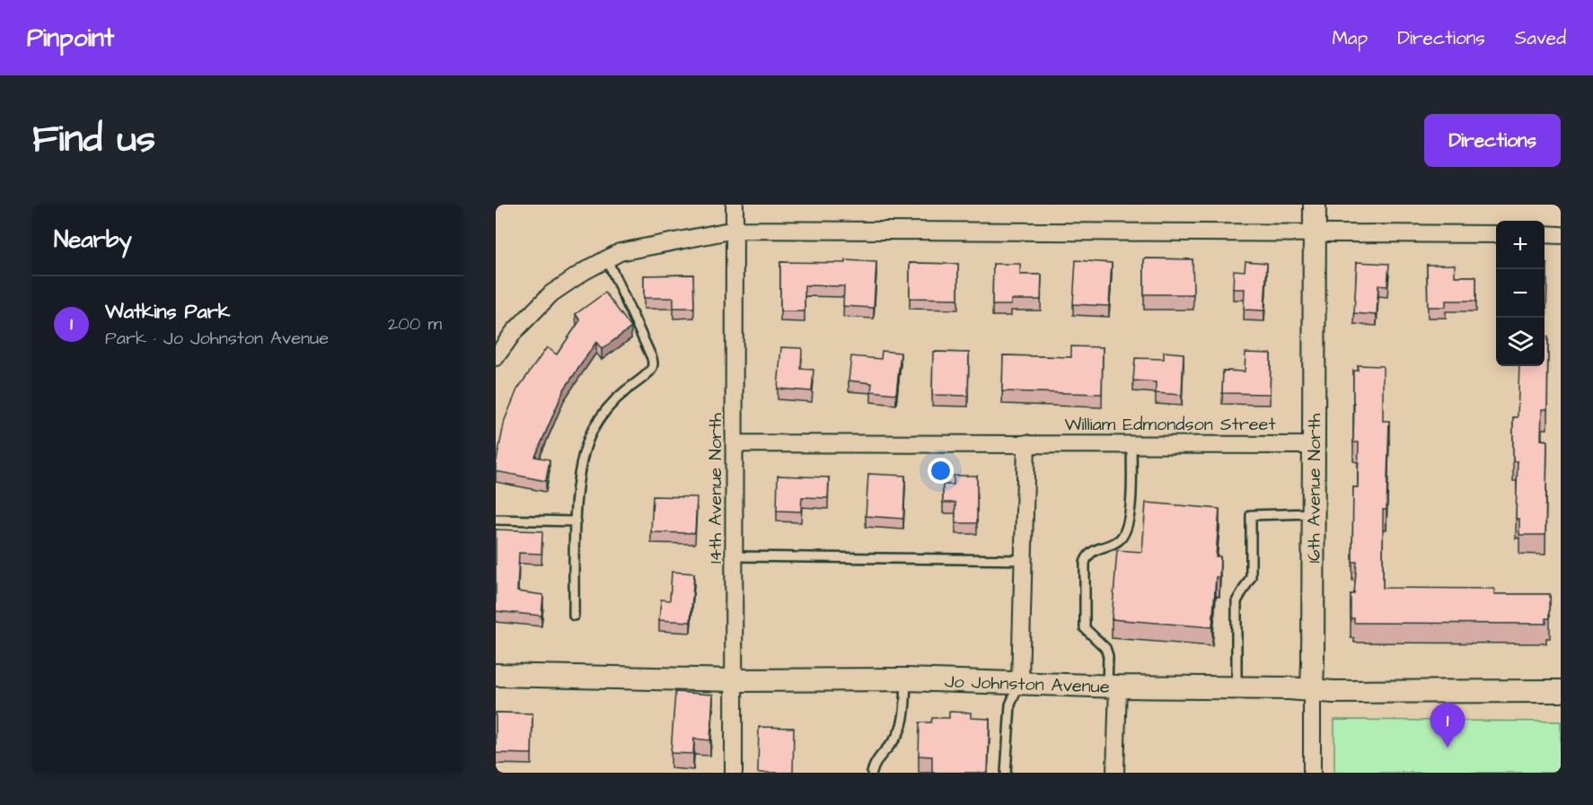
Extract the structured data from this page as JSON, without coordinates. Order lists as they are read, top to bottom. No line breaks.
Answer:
{"streets":{"street":["William Edmondson Street","14th Avenue North","16th Avenue North","Jo Johnston Avenue"]},"crossings":[["William Edmondson Street","14th Avenue North"],["William Edmondson Street","16th Avenue North"],["14th Avenue North","Jo Johnston Avenue"],["16th Avenue North","Jo Johnston Avenue"]],"page":{"header":"Pinpoint","nav":["Map","Directions","Saved"],"title":"Find us","buttons":"Directions","heading":"Nearby","map_buttons":["+","−"],"list":[{"mark":"1","name":"Watkins Park","note":"Park · Jo Johnston Avenue","value":"200 m"}],"pins":"1"}}
